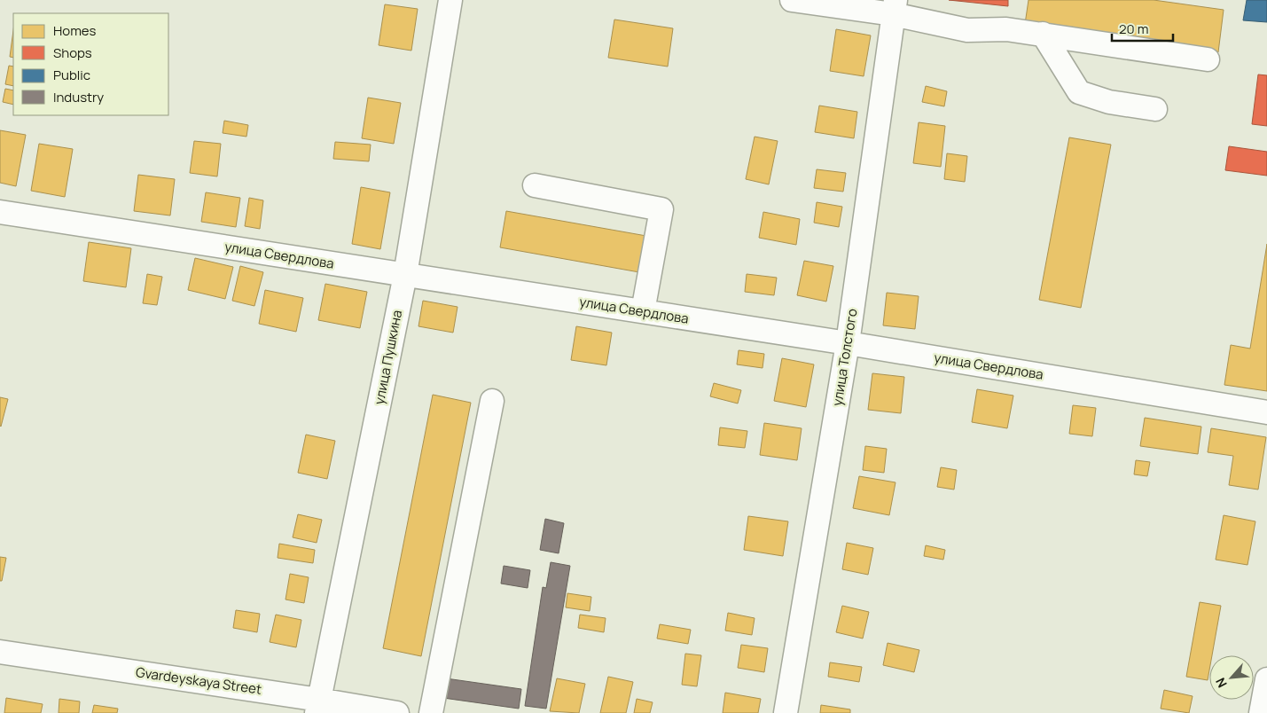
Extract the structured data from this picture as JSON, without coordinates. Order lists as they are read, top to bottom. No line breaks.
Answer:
{"streets":{"street":["улица Свердлова","улица Пушкина","улица Толстого","Gvardeyskaya Street"]},"crossings":[["улица Свердлова","улица Пушкина"],["улица Свердлова","улица Толстого"],["улица Пушкина","Gvardeyskaya Street"]],"legend":["Homes","Shops","Public","Industry"],"scale_bar":"20 m","north":"bottom left"}
